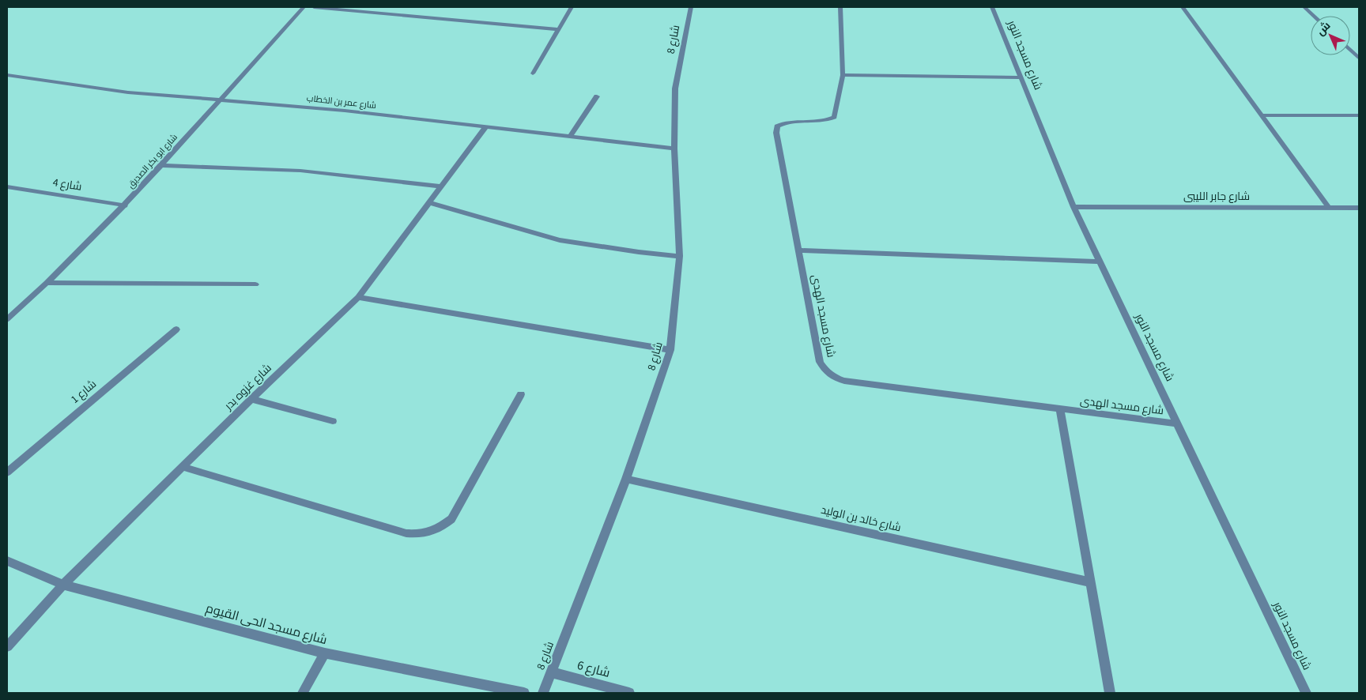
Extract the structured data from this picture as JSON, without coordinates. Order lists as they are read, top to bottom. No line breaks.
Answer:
{"streets":{"street":["شارع 8","شارع مسجد النور","شارع عمر بن الخطاب","شارع ابو بكر الصديق","شارع 4","شارع جابر الليبى","شارع مسجد الهدى","شارع غزوه بدر","شارع 1","شارع خالد بن الوليد","شارع مسجد الحى القيوم","شارع 6"]},"crossings":[["شارع 8","شارع عمر بن الخطاب"],["شارع 8","شارع خالد بن الوليد"],["شارع 8","شارع 6"],["شارع مسجد النور","شارع جابر الليبى"],["شارع مسجد النور","شارع مسجد الهدى"],["شارع عمر بن الخطاب","شارع ابو بكر الصديق"],["شارع عمر بن الخطاب","شارع غزوه بدر"],["شارع ابو بكر الصديق","شارع 4"],["شارع غزوه بدر","شارع مسجد الحى القيوم"]],"north":"top left"}
